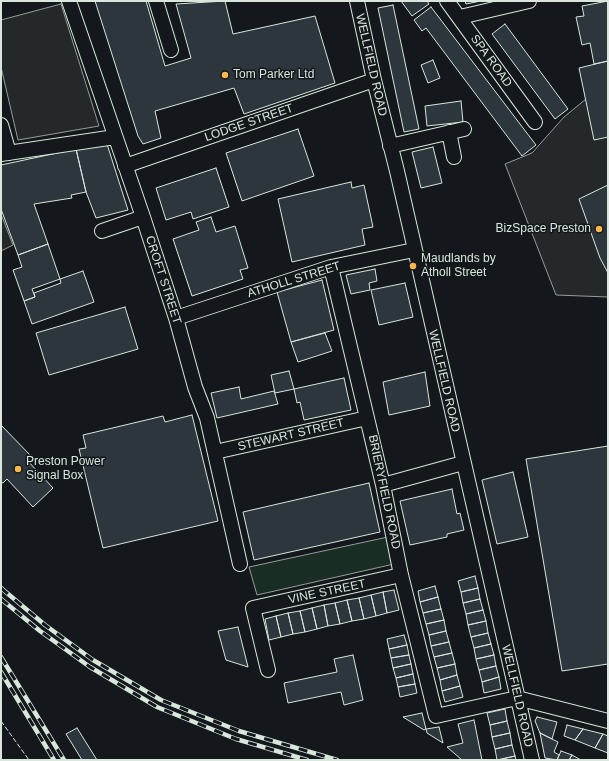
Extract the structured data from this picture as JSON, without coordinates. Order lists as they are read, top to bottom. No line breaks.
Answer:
{"streets":{"street":["SPA ROAD","WELLFIELD ROAD","LODGE STREET","CROFT STREET","ATHOLL STREET","STEWART STREET","BRIERYFIELD ROAD","VINE STREET"]},"crossings":[["WELLFIELD ROAD","LODGE STREET"],["WELLFIELD ROAD","ATHOLL STREET"],["WELLFIELD ROAD","BRIERYFIELD ROAD"],["LODGE STREET","CROFT STREET"],["CROFT STREET","ATHOLL STREET"],["CROFT STREET","STEWART STREET"],["ATHOLL STREET","BRIERYFIELD ROAD"],["STEWART STREET","BRIERYFIELD ROAD"],["BRIERYFIELD ROAD","VINE STREET"]],"places":["Tom Parker Ltd","BizSpace Preston","Maudlands by Atholl Street","Preston Power Signal Box"]}
